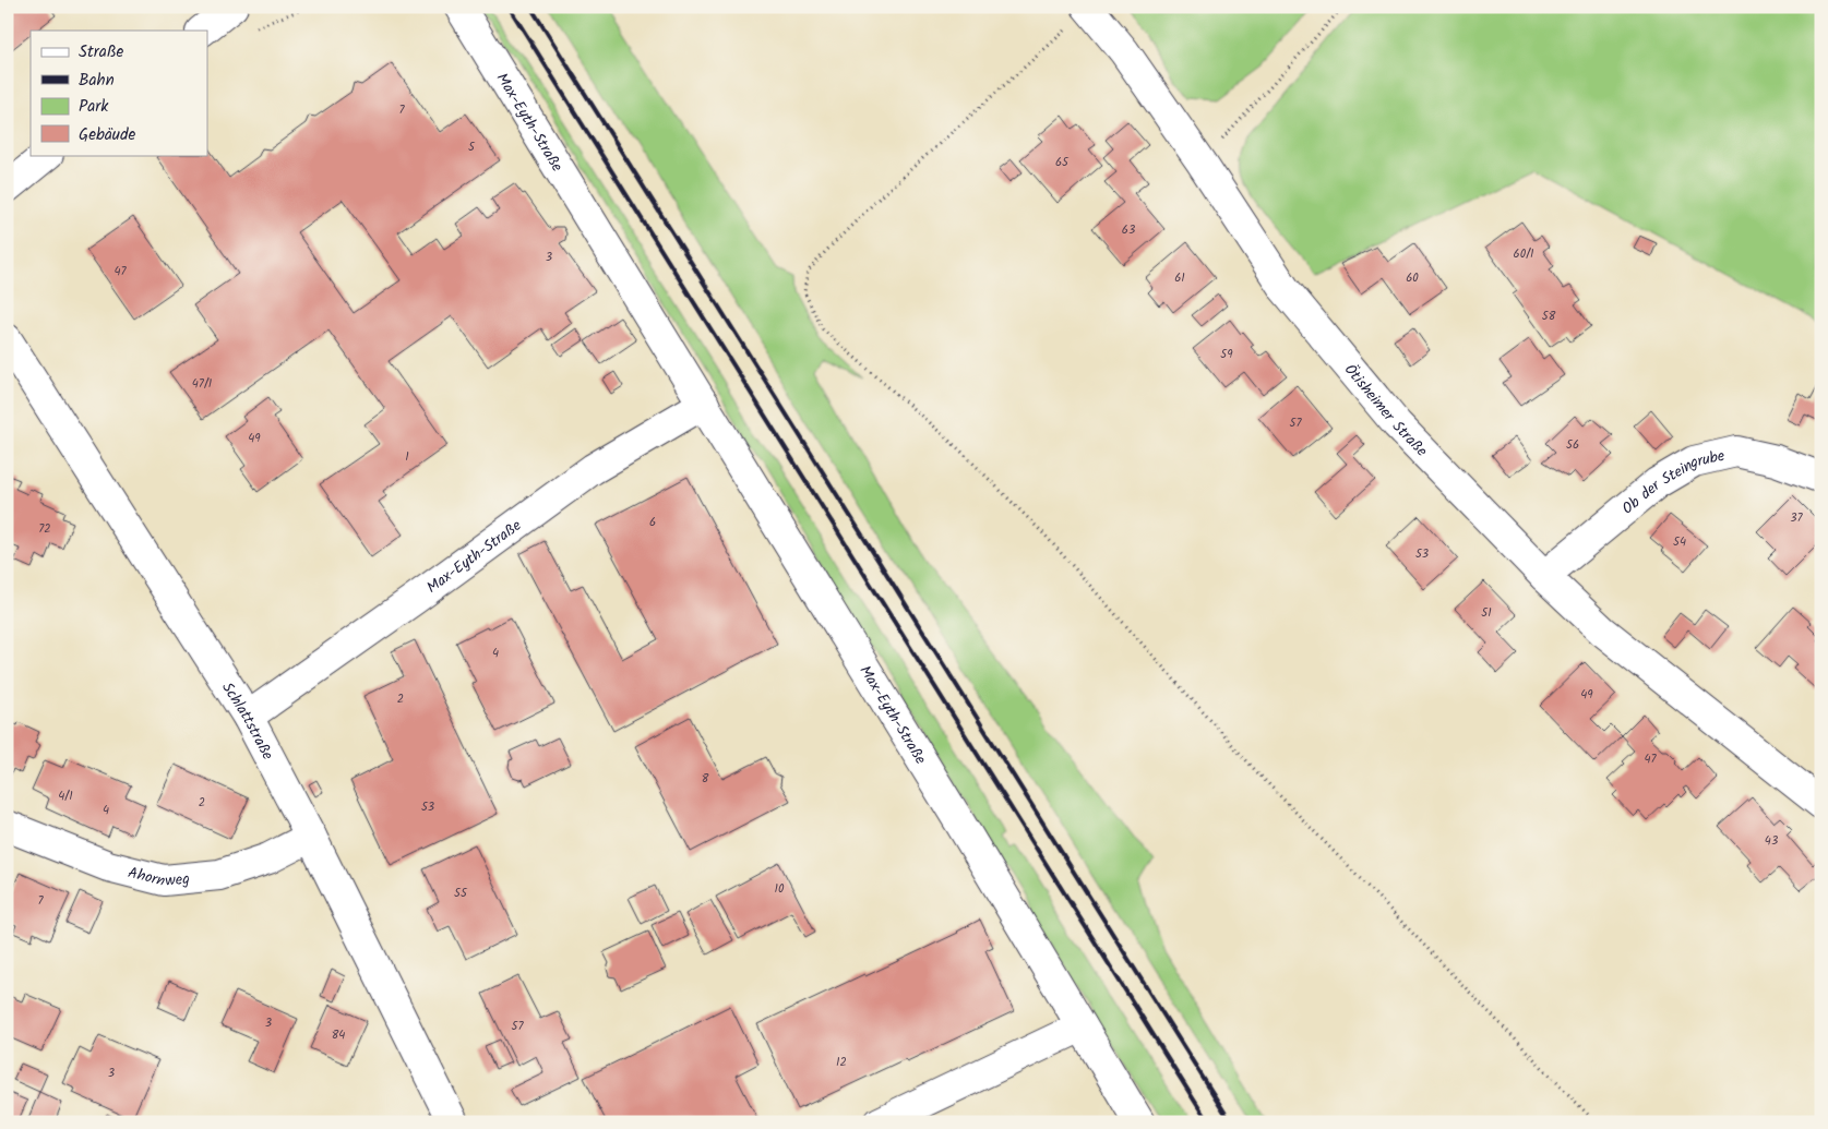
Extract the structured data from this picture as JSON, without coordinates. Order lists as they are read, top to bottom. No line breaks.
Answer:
{"streets":{"street":["Max-Eyth-Straße","Ötisheimer Straße","Ob der Steingrube","Schlattstraße","Ahornweg"]},"crossings":[["Max-Eyth-Straße","Schlattstraße"],["Ötisheimer Straße","Ob der Steingrube"],["Schlattstraße","Ahornweg"]],"house_numbers":["7","5","65","63","60/1","3","47","61","60","58","59","47/1","57","49","56","1","37","6","72","54","53","51","4","49","2","47","8","4/1","2","53","4","43","10","55","7","3","57","84","12","3"],"legend":["Straße","Bahn","Park","Gebäude"]}
